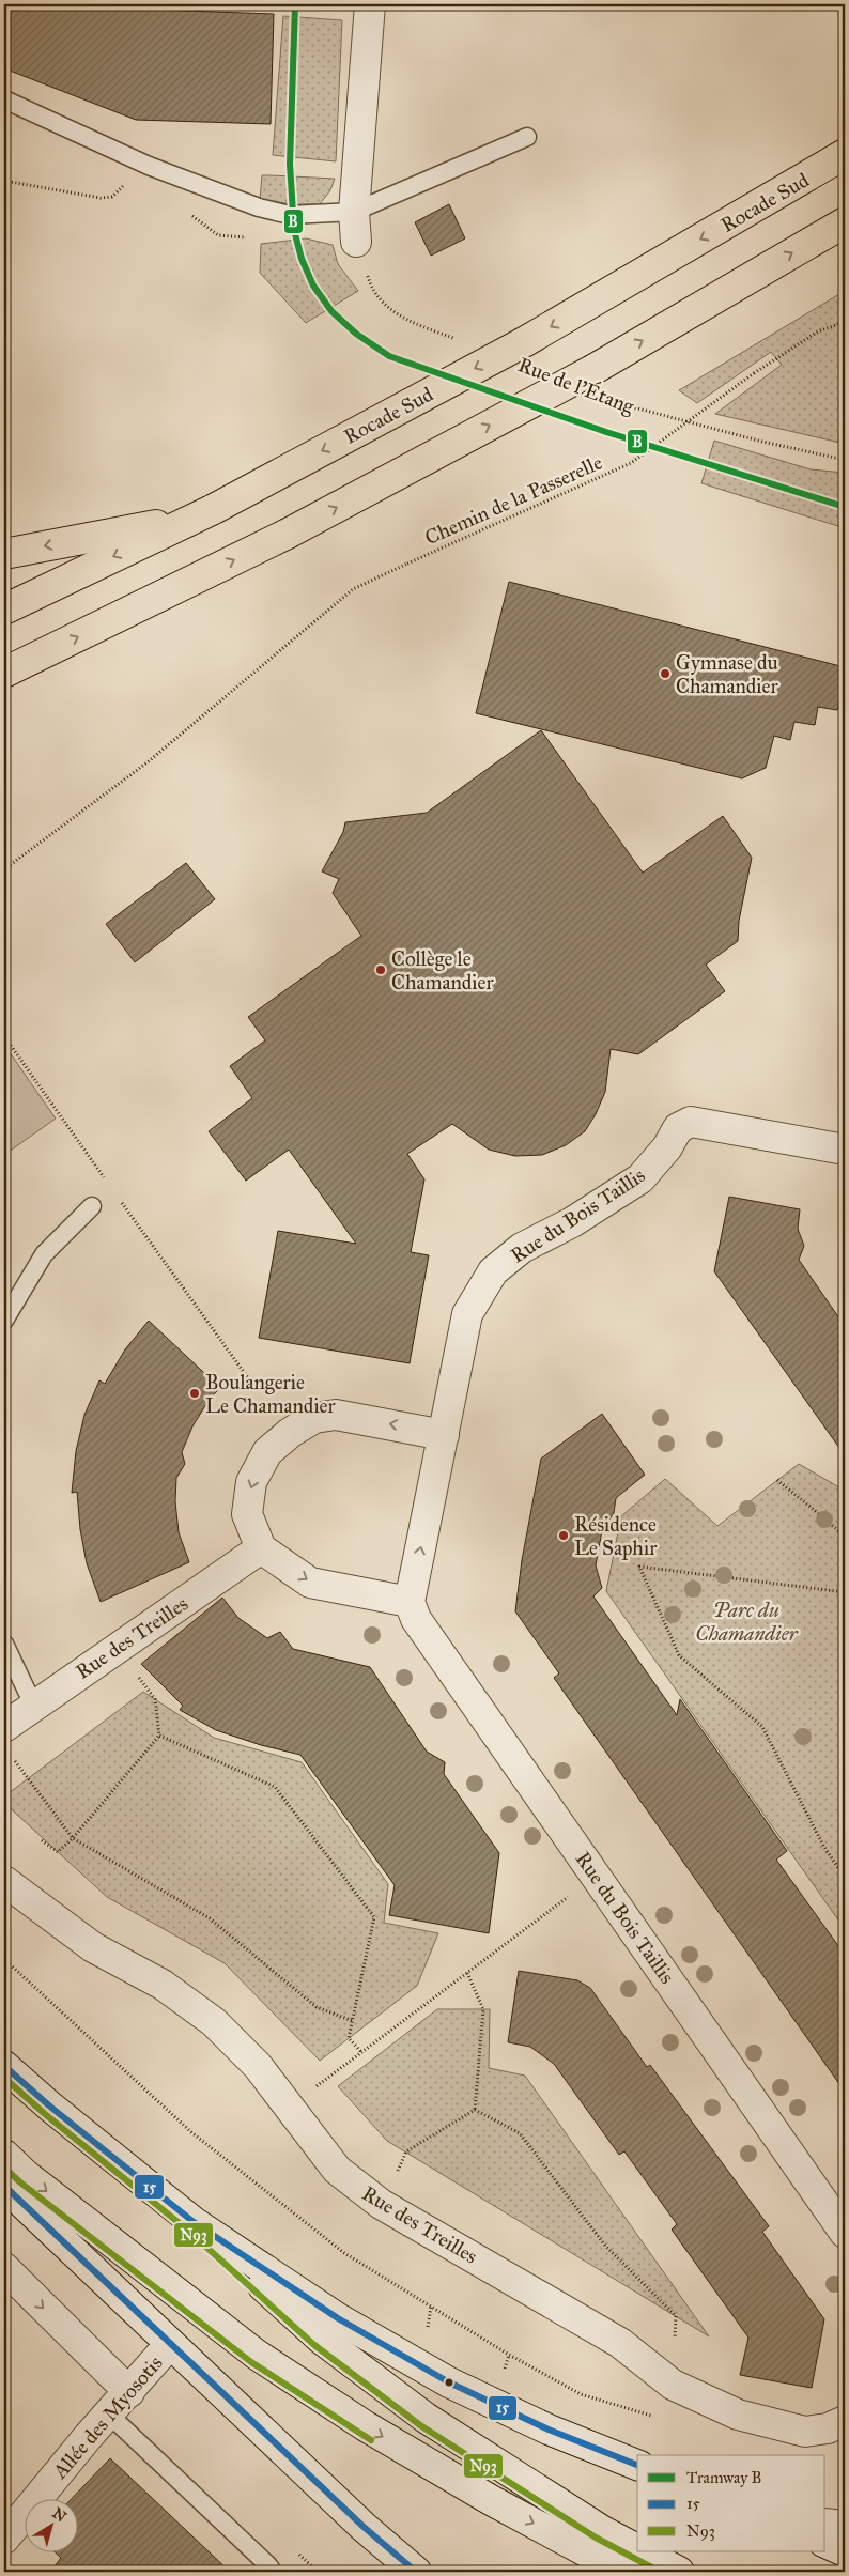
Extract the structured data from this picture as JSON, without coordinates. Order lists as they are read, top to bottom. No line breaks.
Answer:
{"streets":{"highway":["Rocade Sud"],"street":["Rue du Bois Taillis","Rue des Treilles","Allée des Myosotis"],"path":["Rue de l'Étang","Chemin de la Passerelle"]},"parks":["Parc du Chamandier"],"places":["Gymnase du Chamandier","Collège le Chamandier","Boulangerie Le Chamandier","Résidence Le Saphir"],"lines":["tram line B","transit line 15","transit line N93"],"legend":["Tramway B","15","N93"],"north":"top right"}
